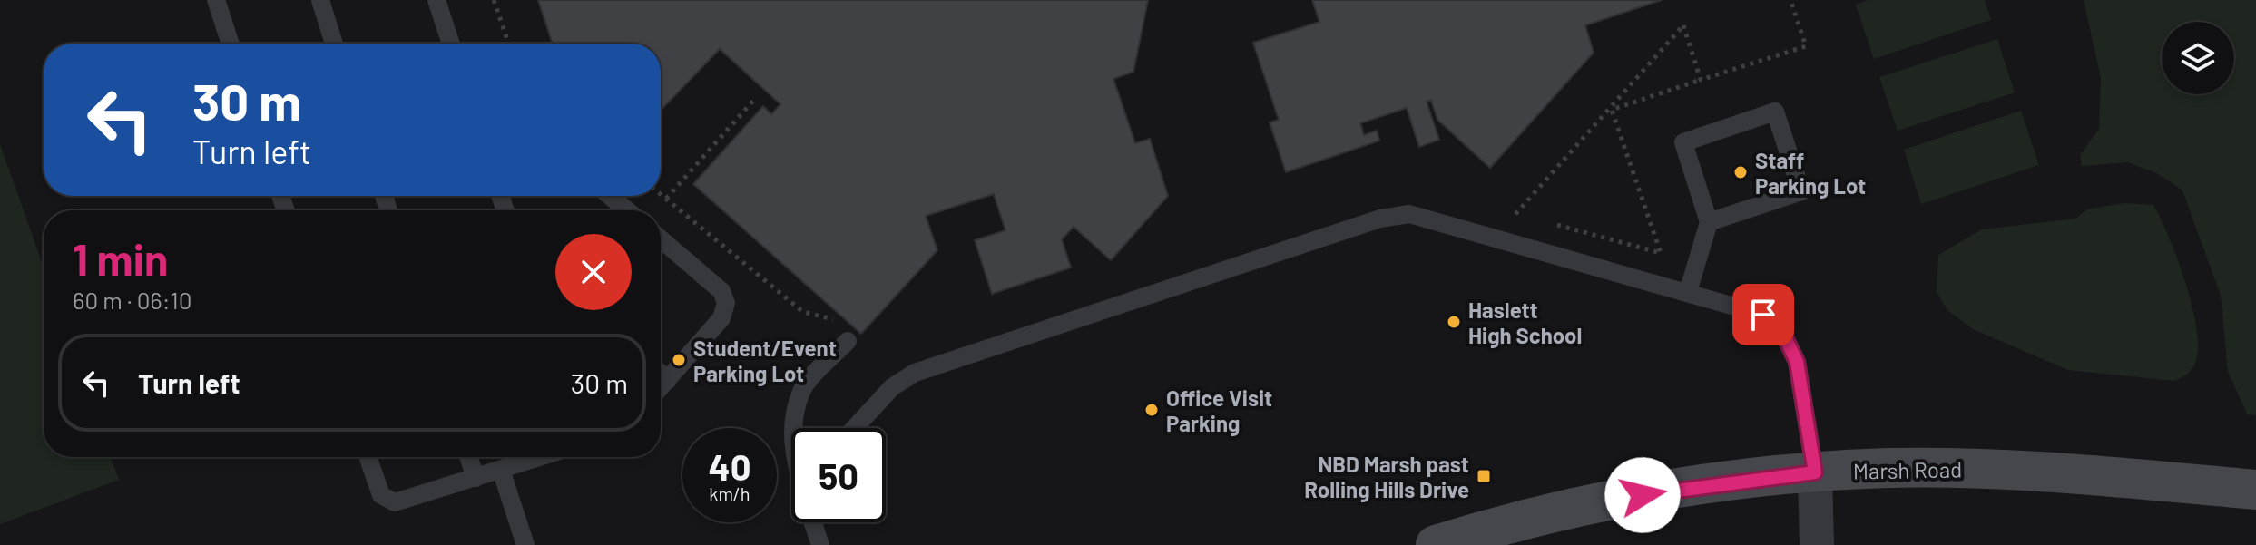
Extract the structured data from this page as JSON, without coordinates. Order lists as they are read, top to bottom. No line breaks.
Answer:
{"streets":{"main road":["Marsh Road"]},"places":{"other":["Staff Parking Lot","Haslett High School","Student/Event Parking Lot","Office Visit Parking"],"transit":["NBD Marsh past Rolling Hills Drive"]},"page":{"turn":["30 m","Turn left"],"heading":["1 min","60 m · 06:10"],"list":[{"name":"Turn left","value":"30 m"}],"speed":"40 km/h","limit":"50"}}
